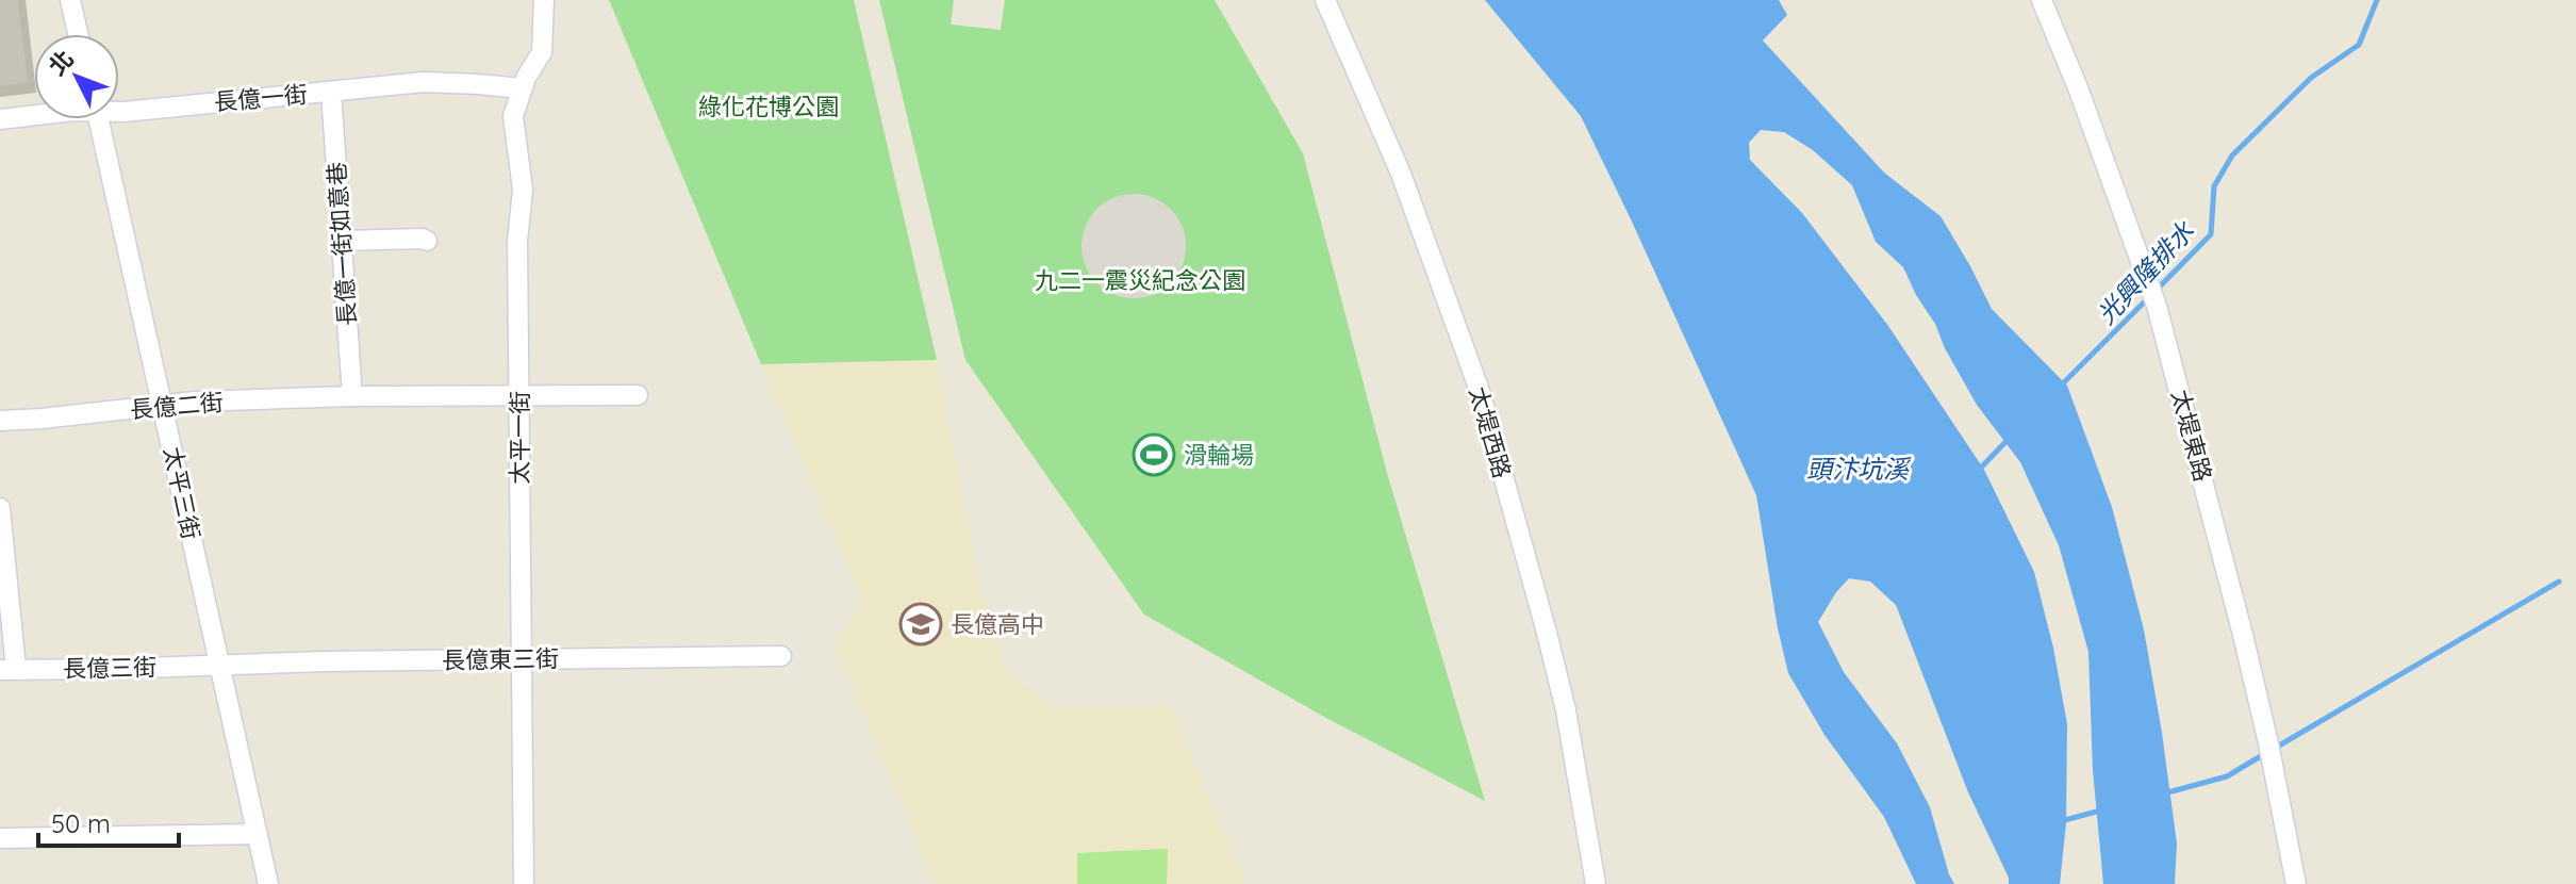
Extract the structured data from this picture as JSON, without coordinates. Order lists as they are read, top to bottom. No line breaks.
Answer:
{"streets":{"street":["長億一街","長億一街如意巷","長億二街","太堤西路","太堤東路","太平一街","太平三街","長億東三街","長億三街"]},"crossings":[["長億一街","長億一街如意巷"],["長億一街","太平一街"],["長億一街如意巷","長億二街"],["長億二街","太平一街"],["長億二街","太平三街"],["太平一街","長億東三街"],["太平三街","長億東三街"],["太平三街","長億三街"],["長億東三街","長億三街"]],"water":["光興隆排水","頭汴坑溪"],"parks":["綠化花博公園","九二一震災紀念公園"],"places":{"sports":["滑輪場"],"school or university":["長億高中"]},"scale_bar":"50 m","north":"top left"}
